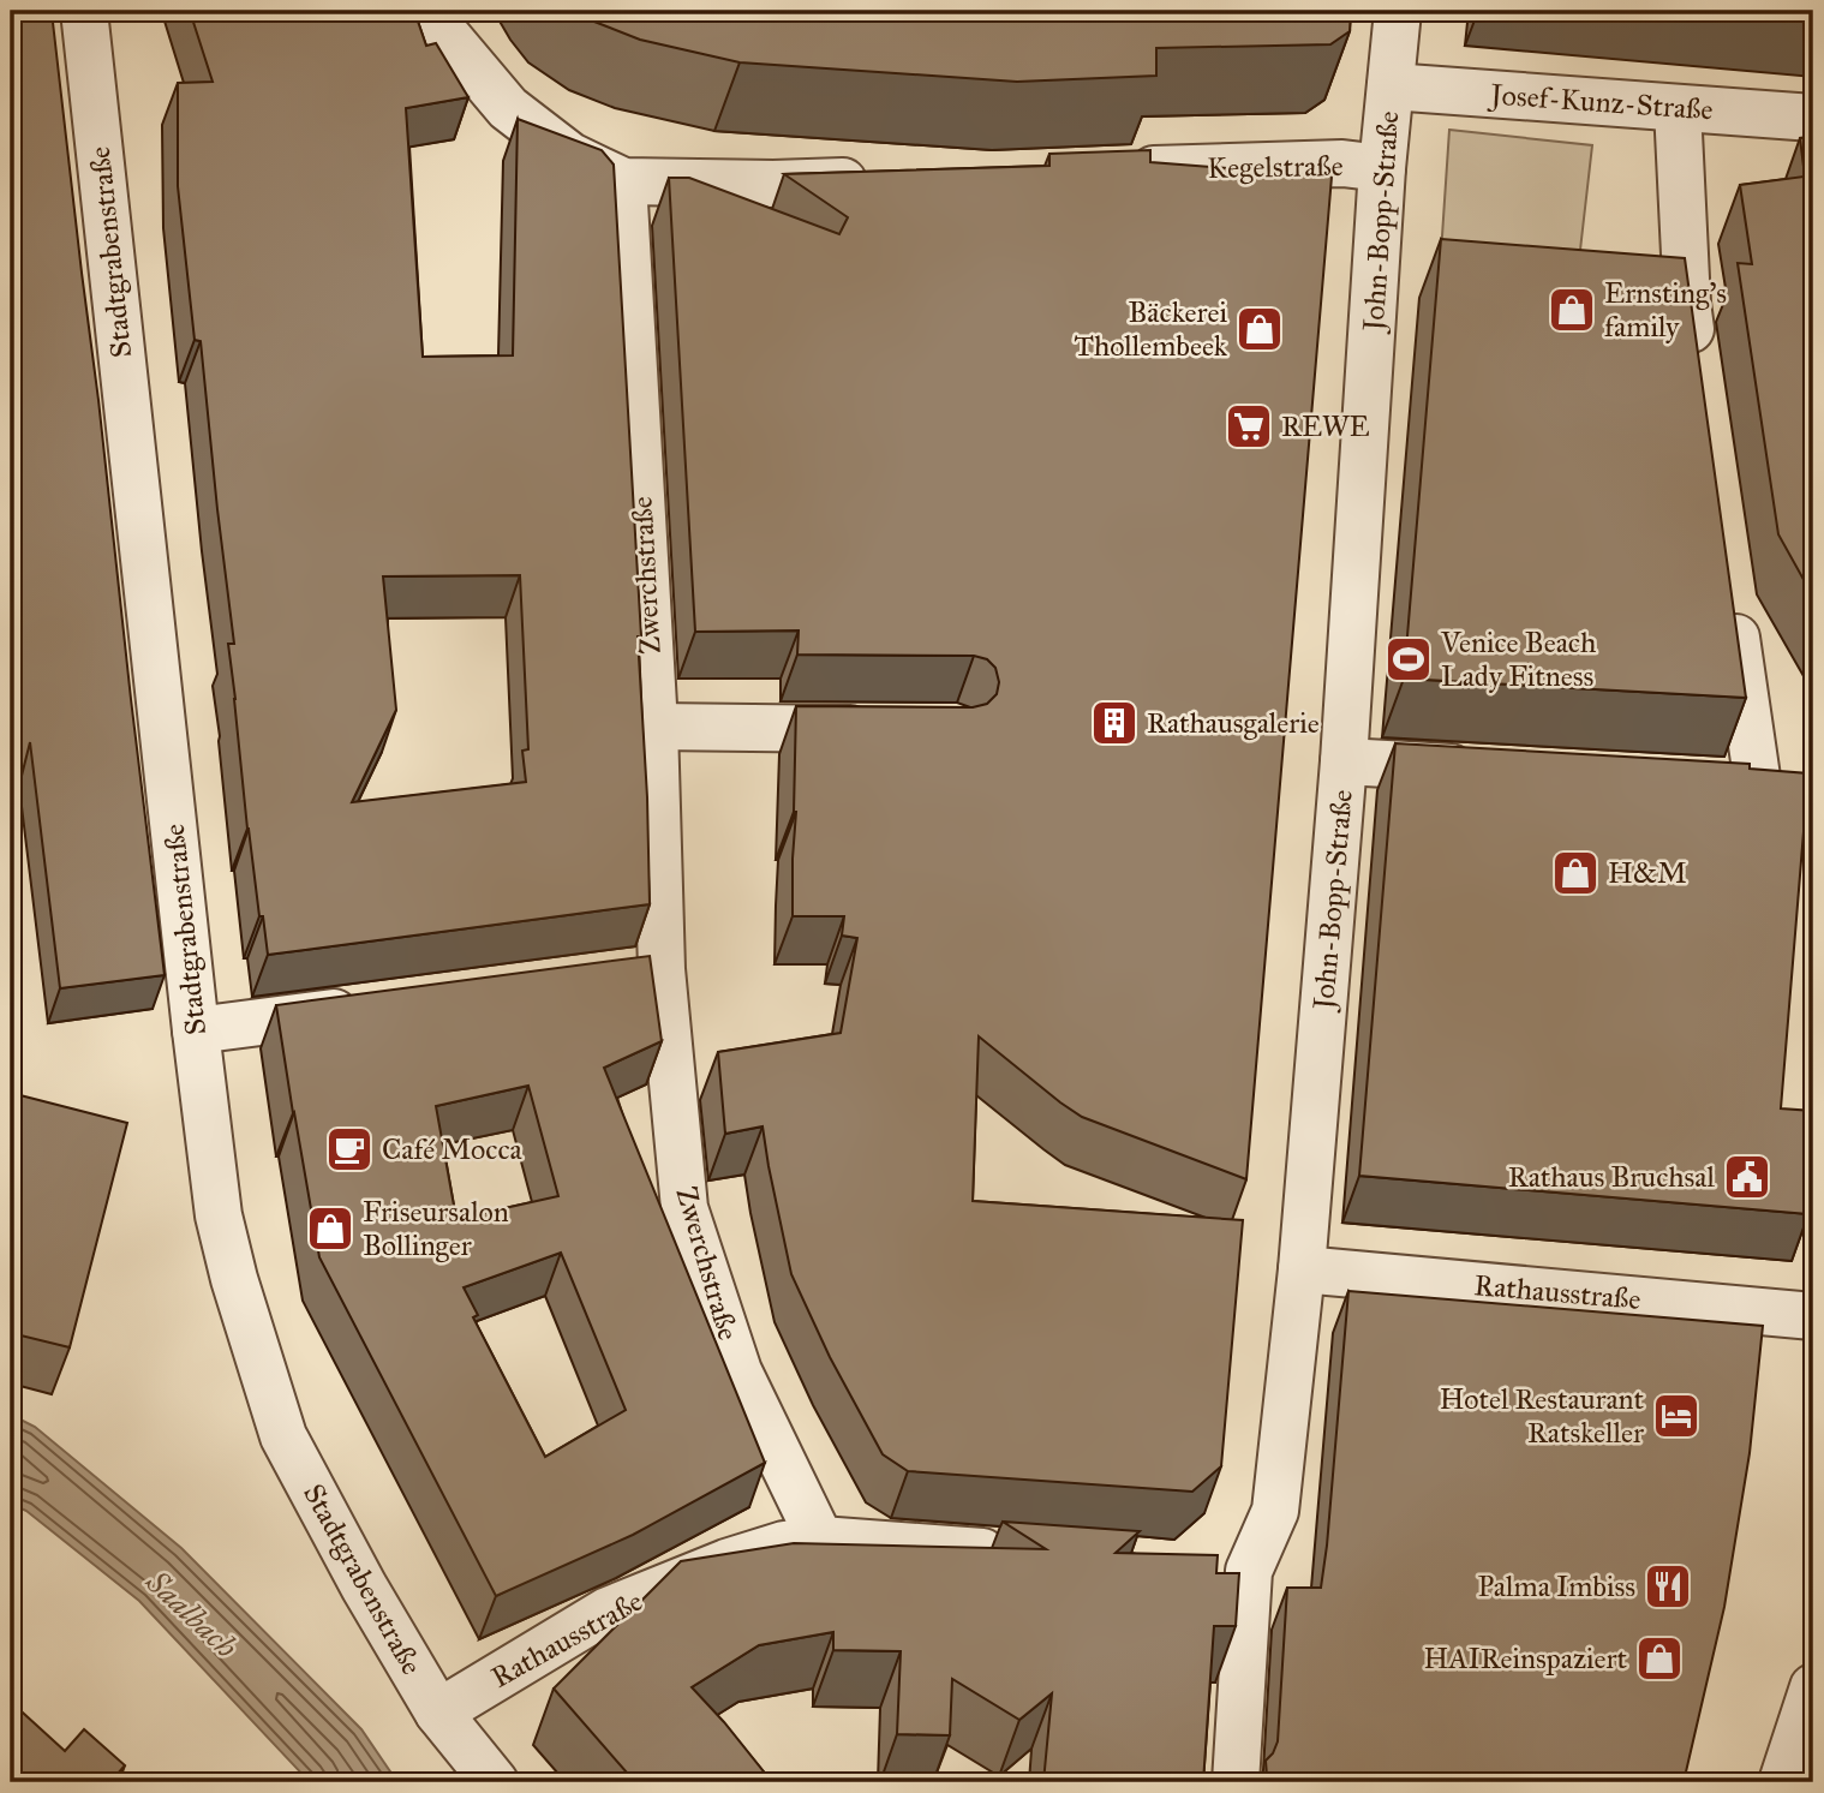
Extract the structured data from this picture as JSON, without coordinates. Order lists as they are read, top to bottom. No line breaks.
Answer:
{"streets":{"street":["Josef-Kunz-Straße","Kegelstraße","John-Bopp-Straße","Stadtgrabenstraße","Zwerchstraße","Rathausstraße"]},"crossings":[["Josef-Kunz-Straße","John-Bopp-Straße"],["Kegelstraße","John-Bopp-Straße"],["John-Bopp-Straße","Rathausstraße"],["Stadtgrabenstraße","Rathausstraße"],["Zwerchstraße","Rathausstraße"]],"water":["Saalbach"],"places":{"shop":["Ernsting's family","Bäckerei Thollembeek","H&M","Friseursalon Bollinger","HAIReinspaziert"],"supermarket":["REWE"],"sports":["Venice Beach Lady Fitness"],"building":["Rathausgalerie"],"cafe":["Café Mocca"],"public building":["Rathaus Bruchsal"],"hotel":["Hotel Restaurant Ratskeller"],"restaurant":["Palma Imbiss"]}}
